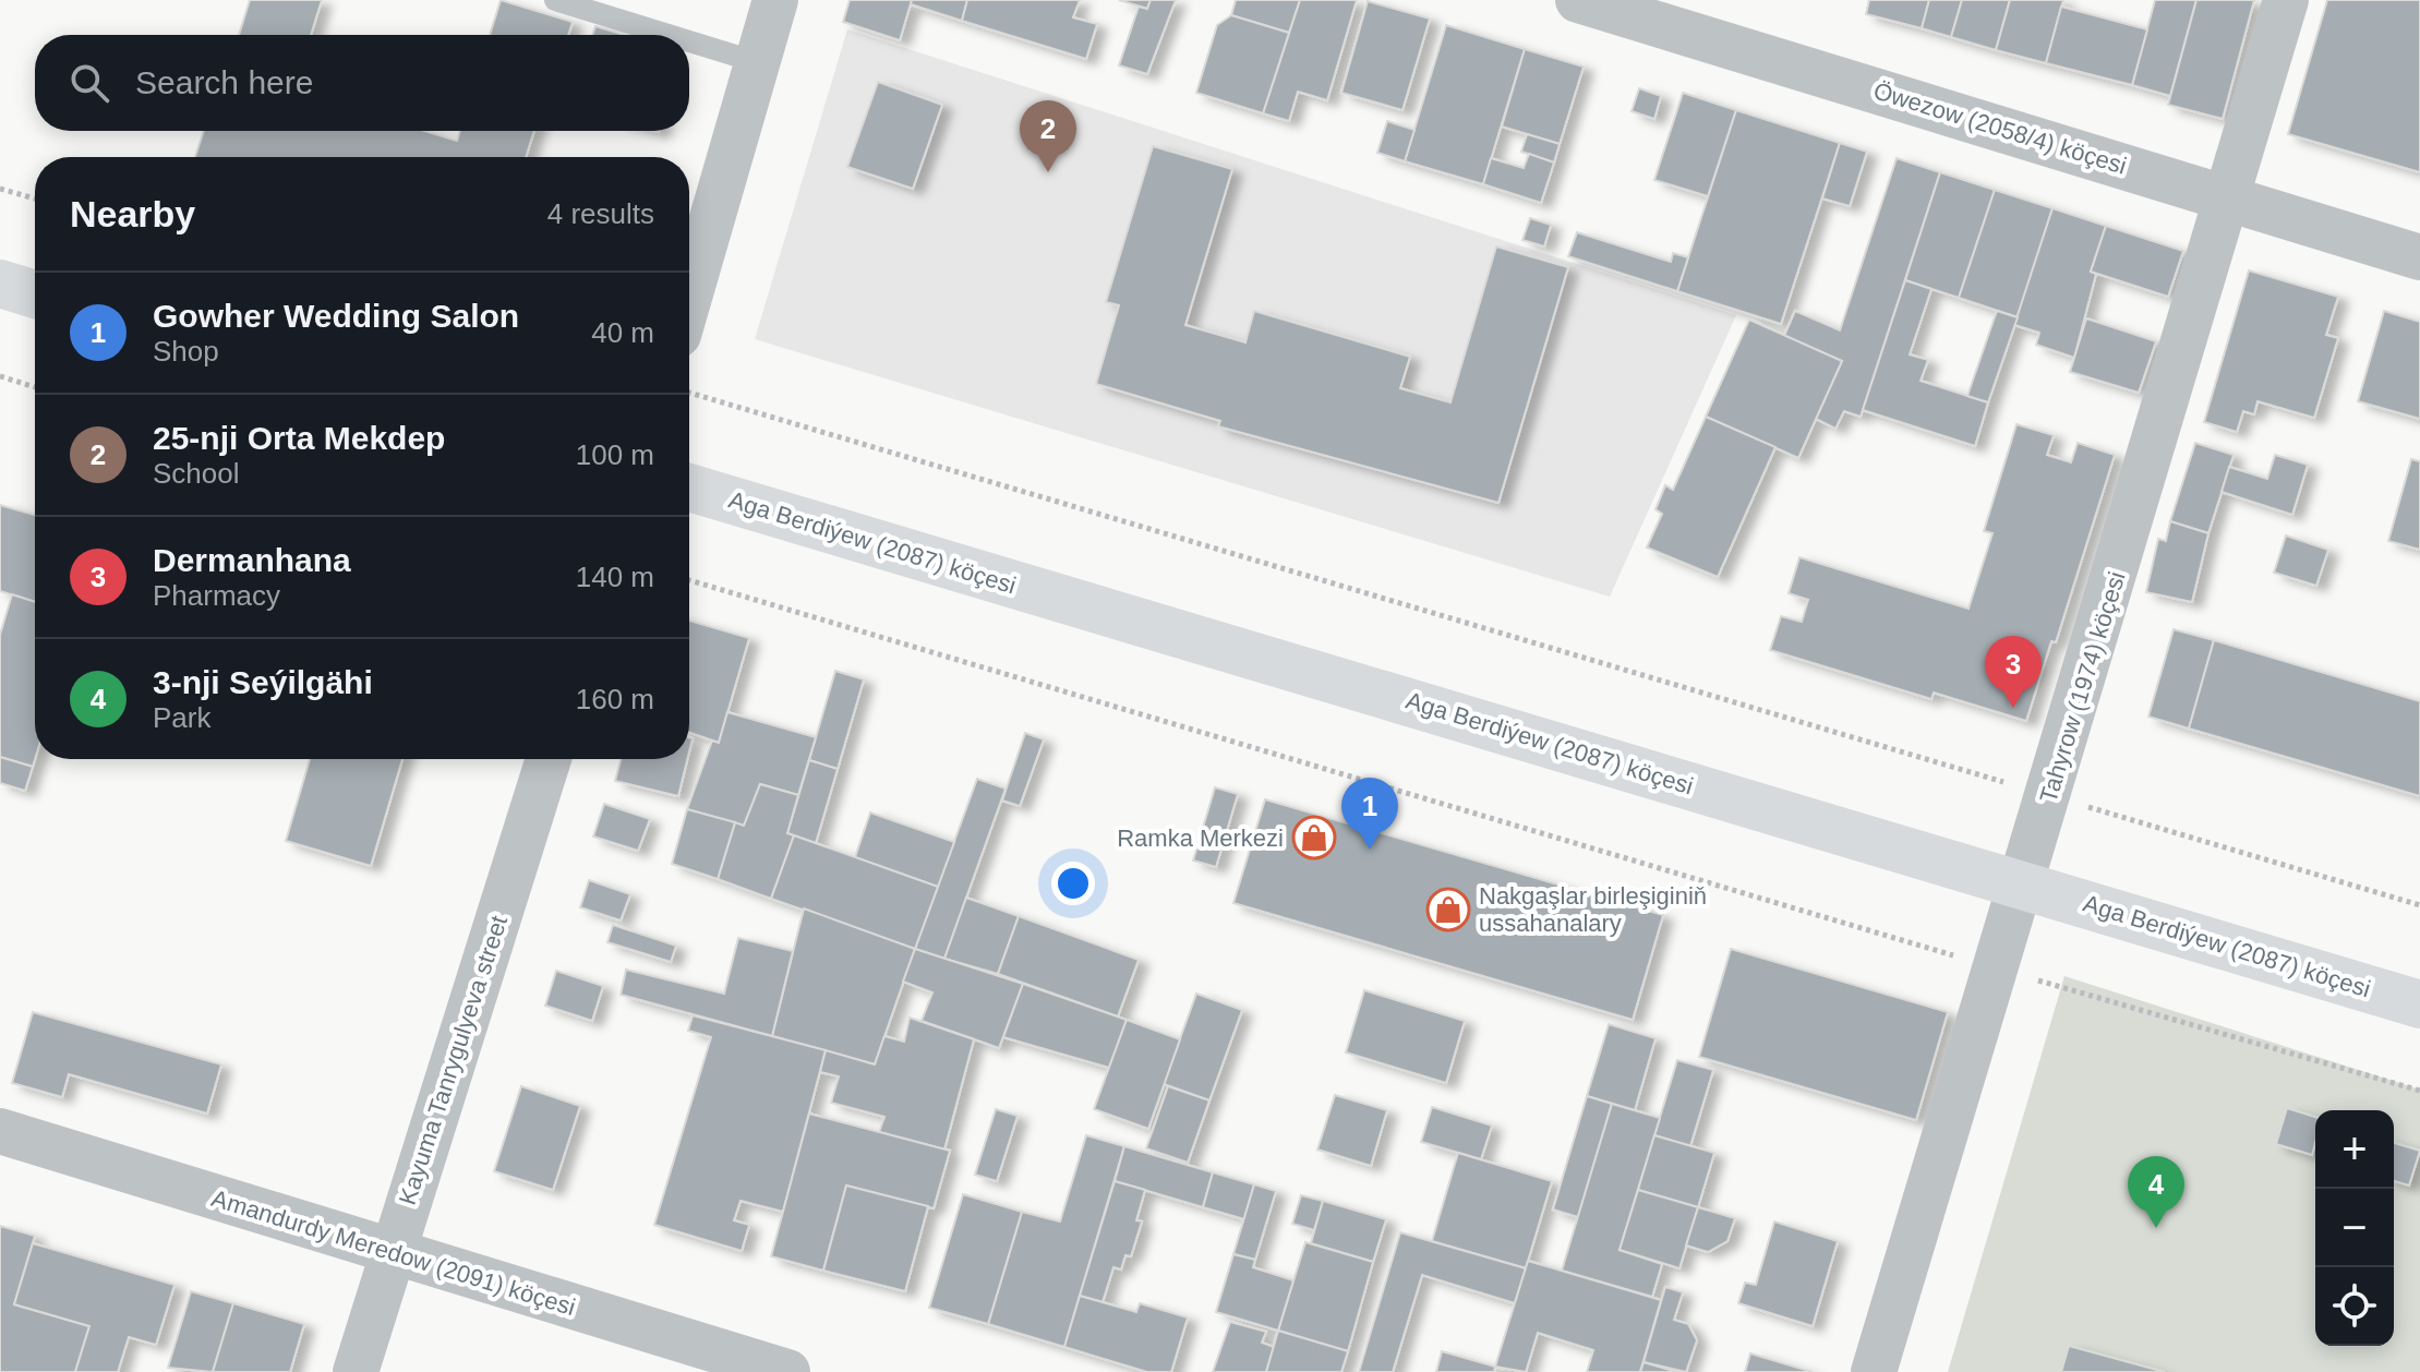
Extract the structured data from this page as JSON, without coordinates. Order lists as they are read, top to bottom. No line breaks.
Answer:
{"streets":{"street":["Öwezow (2058/4) köçesi","Aga Berdiýew (2087) köçesi","Tahyrow (1974) köçesi","Kayuma Tanrygulyeva street","Amandurdy Meredow (2091) köçesi"]},"crossings":[["Öwezow (2058/4) köçesi","Tahyrow (1974) köçesi"],["Aga Berdiýew (2087) köçesi","Tahyrow (1974) köçesi"],["Kayuma Tanrygulyeva street","Amandurdy Meredow (2091) köçesi"]],"places":{"shop":["Ramka Merkezi","Nakgaşlar birleşiginiň ussahanalary"]},"page":{"search":"Search here","pins":["2","3","1","4"],"heading":["Nearby","4 results"],"list":[{"mark":"1","name":"Gowher Wedding Salon","note":"Shop","value":"40 m"},{"mark":"2","name":"25-nji Orta Mekdep","note":"School","value":"100 m"},{"mark":"3","name":"Dermanhana","note":"Pharmacy","value":"140 m"},{"mark":"4","name":"3-nji Seýilgähi","note":"Park","value":"160 m"}],"map_buttons":["+","−"]}}
